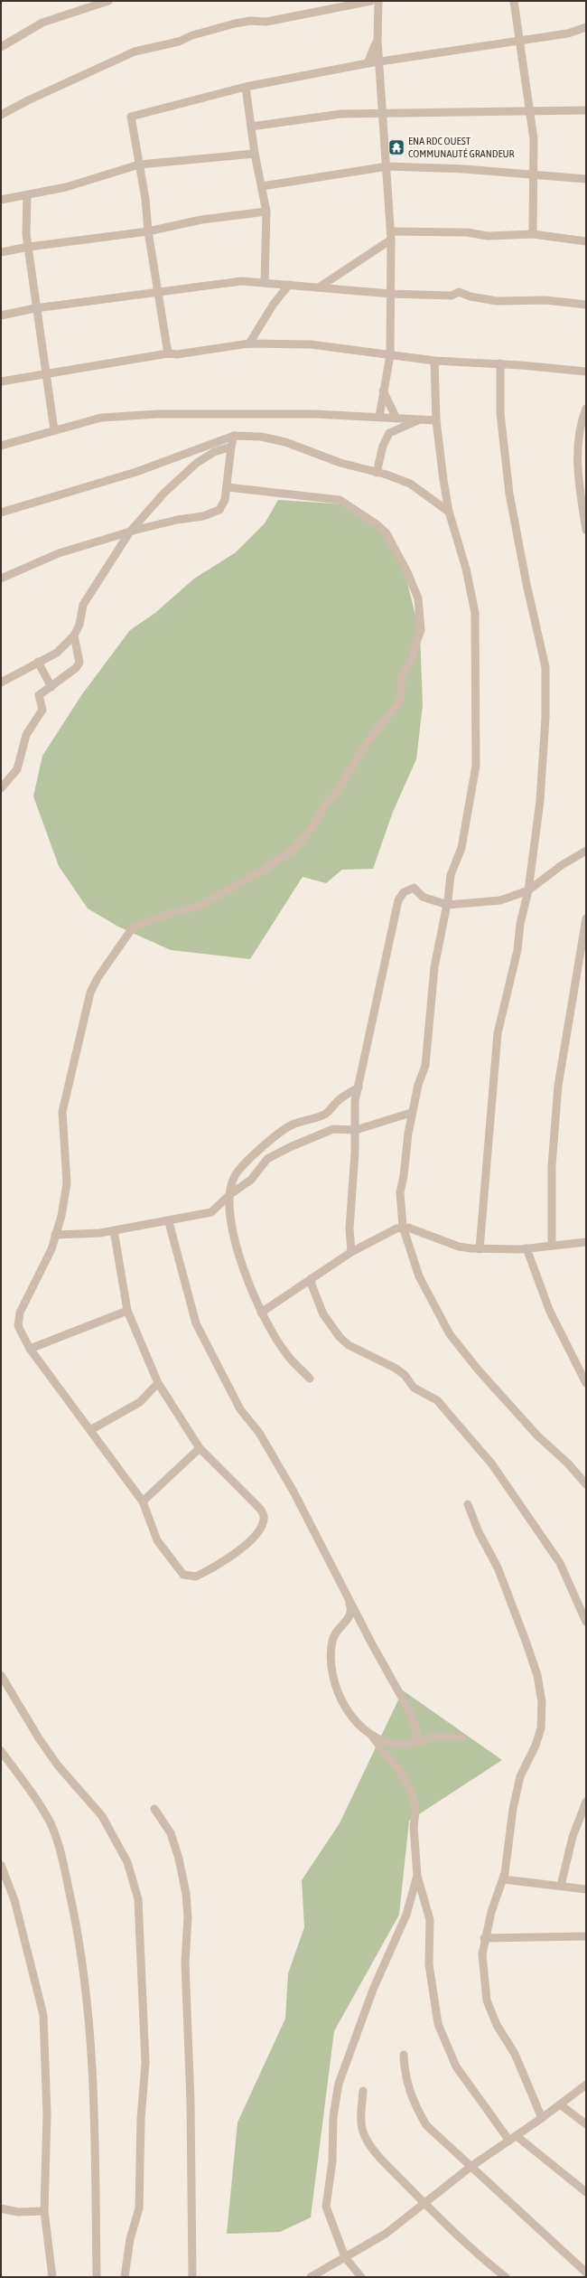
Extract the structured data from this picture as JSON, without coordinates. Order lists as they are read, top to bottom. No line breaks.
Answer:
{"places":{"temple":["ENA RDC OUEST COMMUNAUTÉ GRANDEUR"]}}
